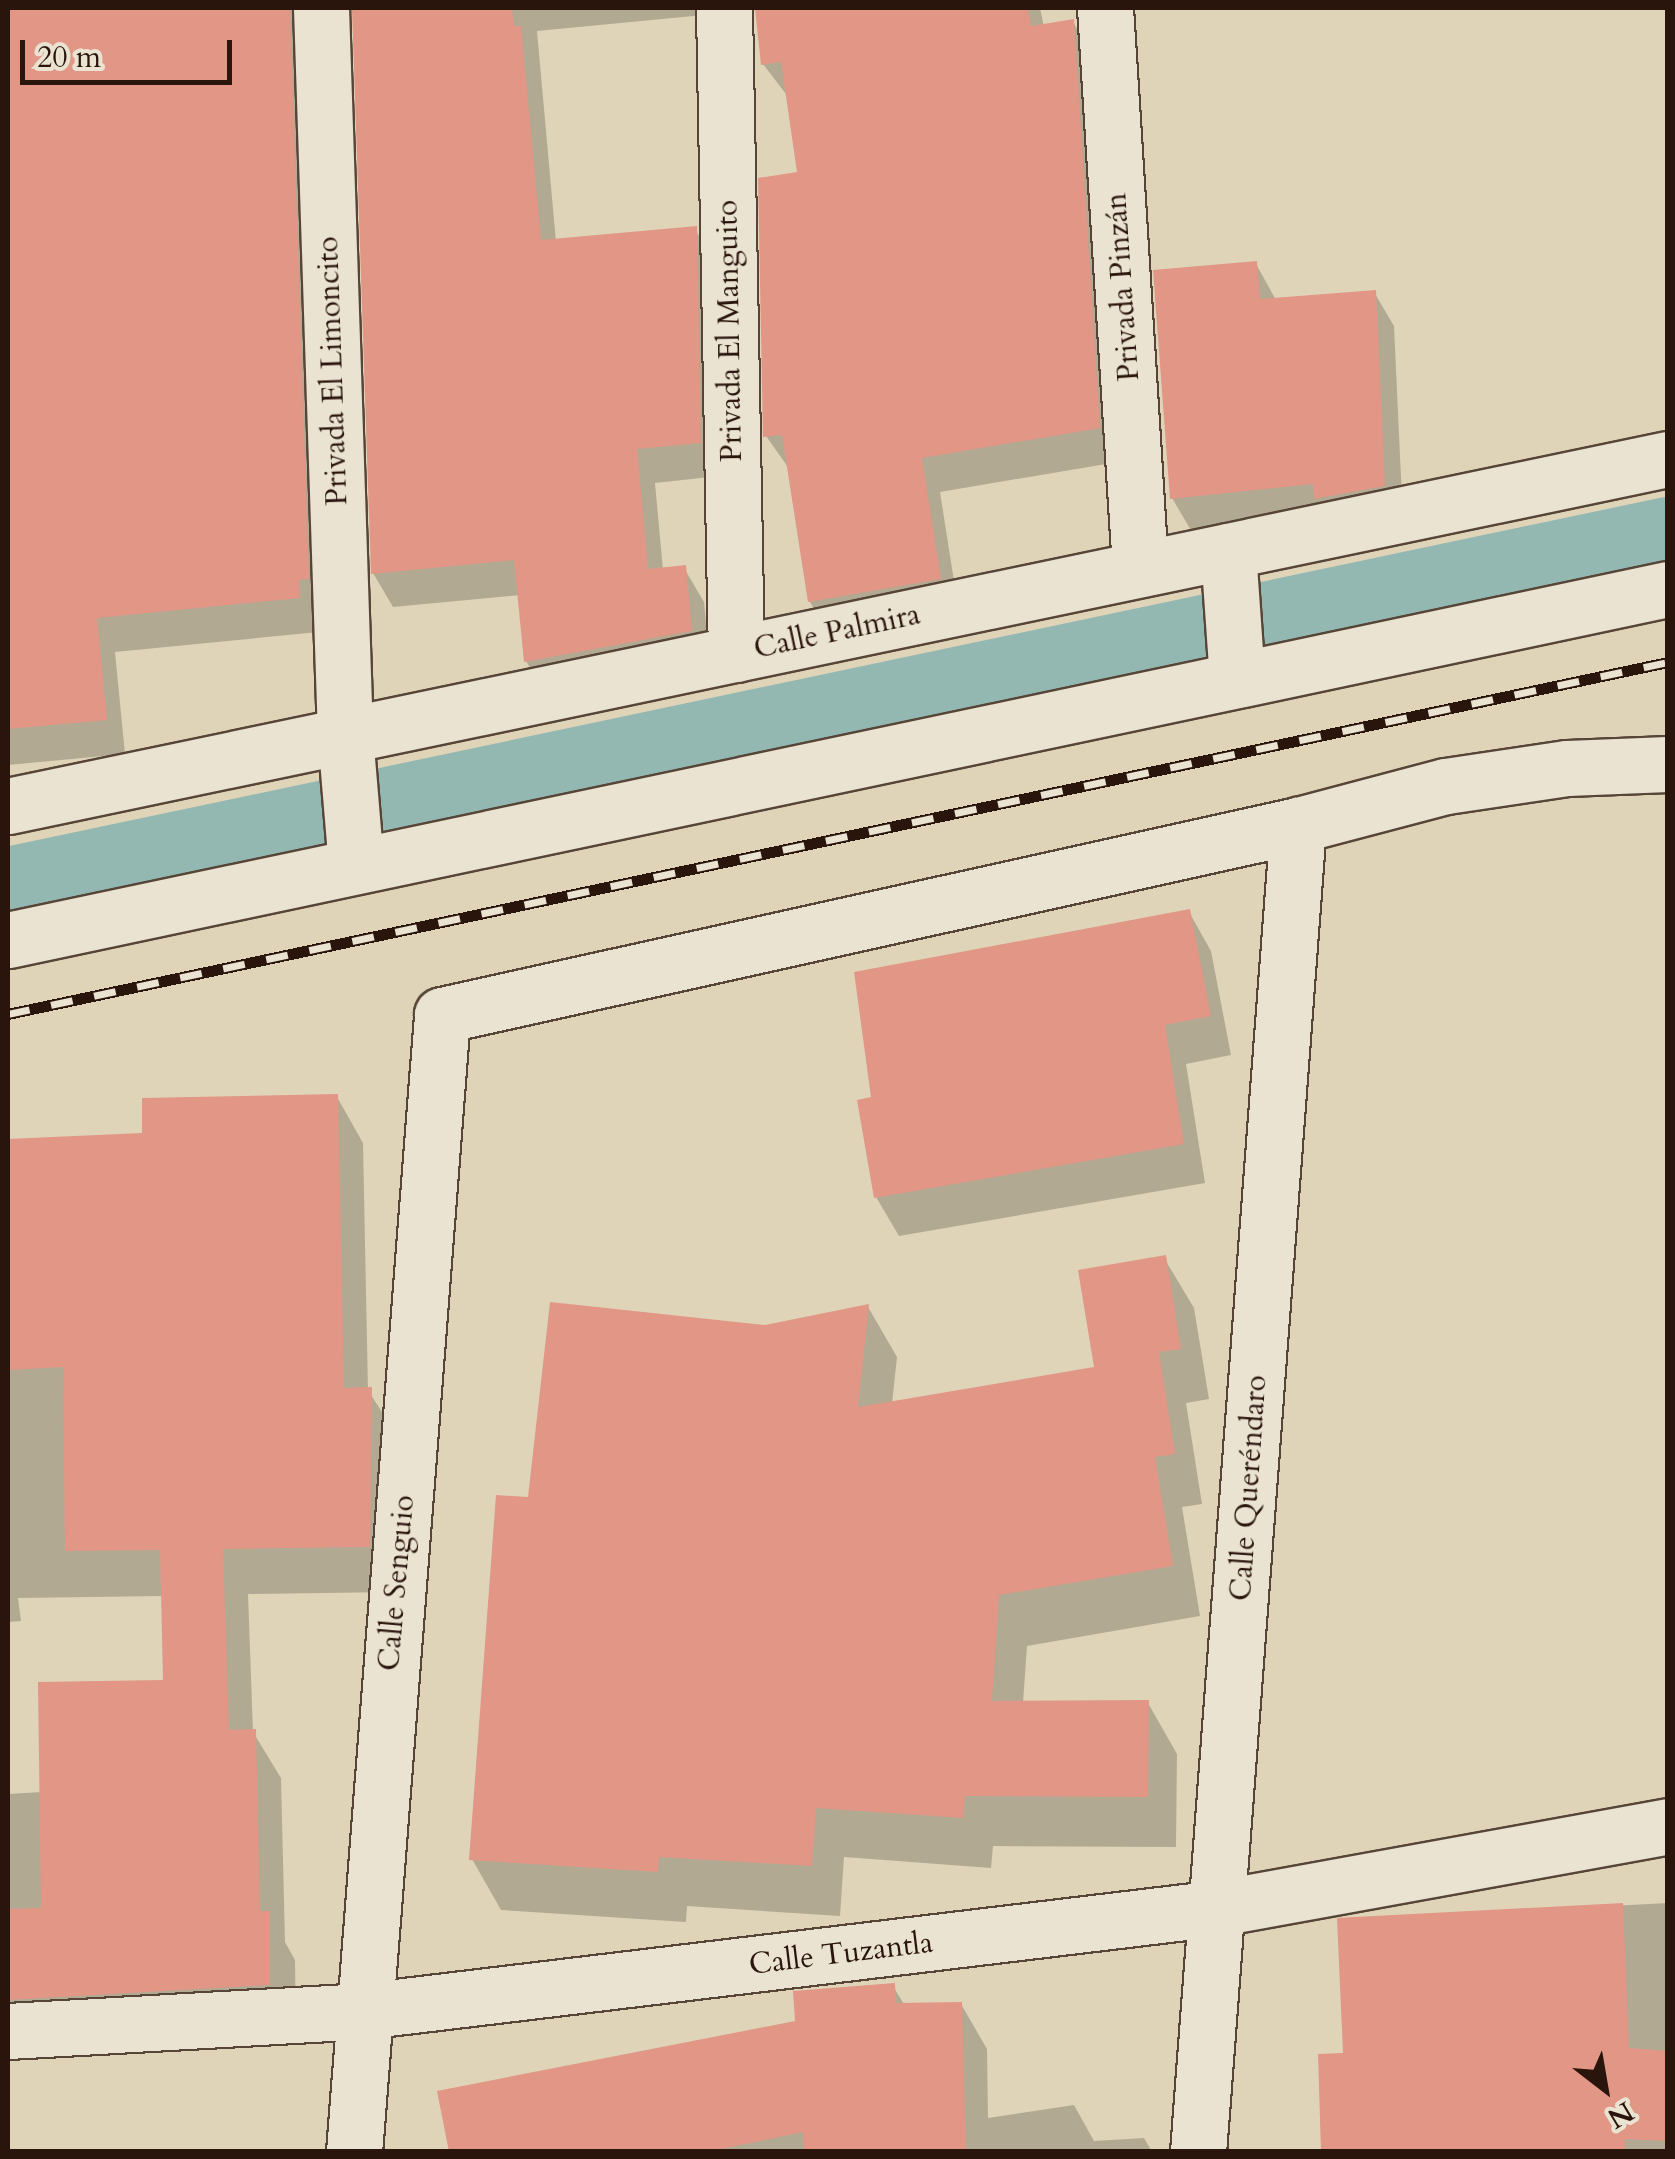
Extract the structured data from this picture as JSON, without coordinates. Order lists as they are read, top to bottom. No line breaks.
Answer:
{"streets":{"street":["Privada Pinzán","Privada El Manguito","Privada El Limoncito","Calle Palmira","Calle Queréndaro","Calle Senguio","Calle Tuzantla"]},"crossings":[["Privada Pinzán","Calle Palmira"],["Privada El Manguito","Calle Palmira"],["Privada El Limoncito","Calle Palmira"],["Calle Queréndaro","Calle Senguio"],["Calle Queréndaro","Calle Tuzantla"],["Calle Senguio","Calle Tuzantla"]],"scale_bar":"20 m","north":"bottom right"}
